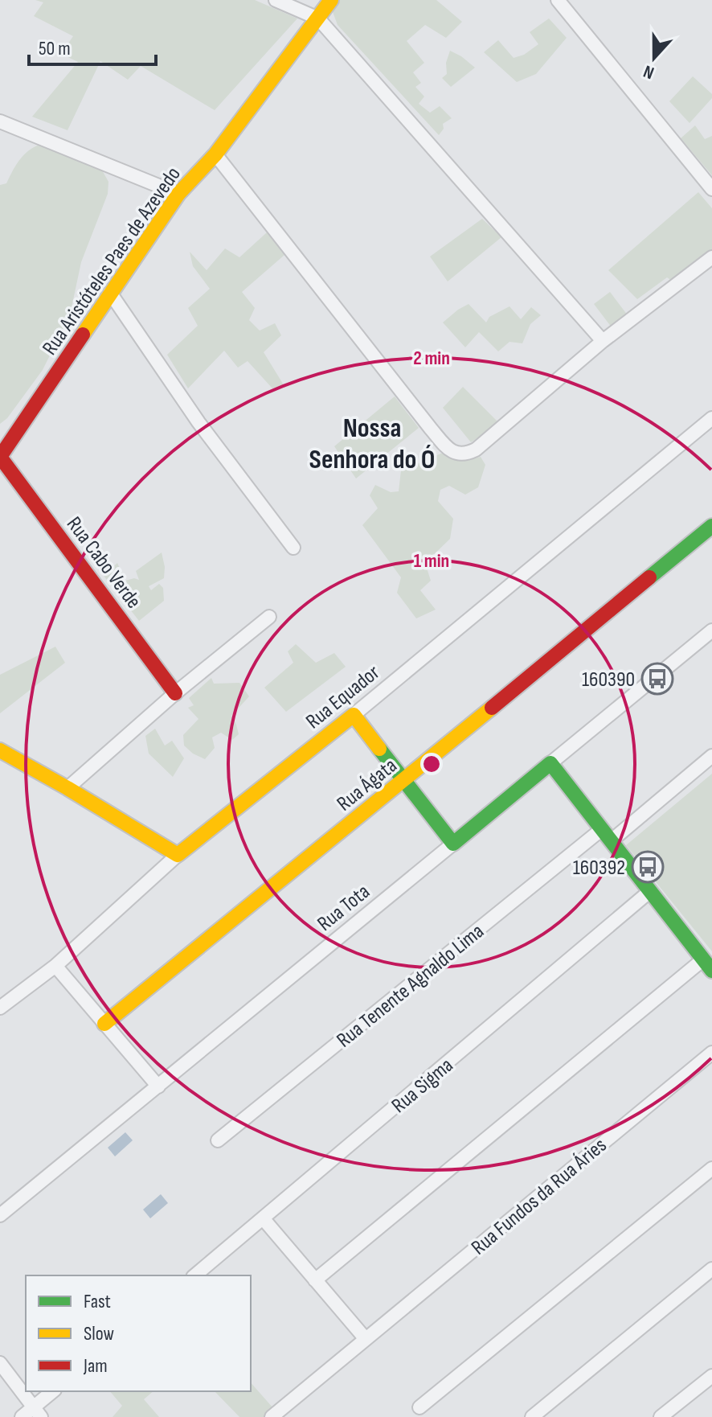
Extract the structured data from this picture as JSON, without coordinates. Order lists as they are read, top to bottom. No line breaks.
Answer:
{"streets":{"street":["Rua Aristóteles Paes de Azevedo","Rua Cabo Verde","Rua Equador","Rua Ágata","Rua Tota","Rua Tenente Agnaldo Lima","Rua Sigma","Rua Fundos da Rua Áries"]},"crossings":[["Rua Aristóteles Paes de Azevedo","Rua Cabo Verde"]],"districts":["Nossa Senhora do Ó"],"places":{"bus stop":["160390","160392"]},"legend":["Fast","Slow","Jam"],"scale_bar":"50 m","north":"bottom","rings":["2 min","1 min"]}
